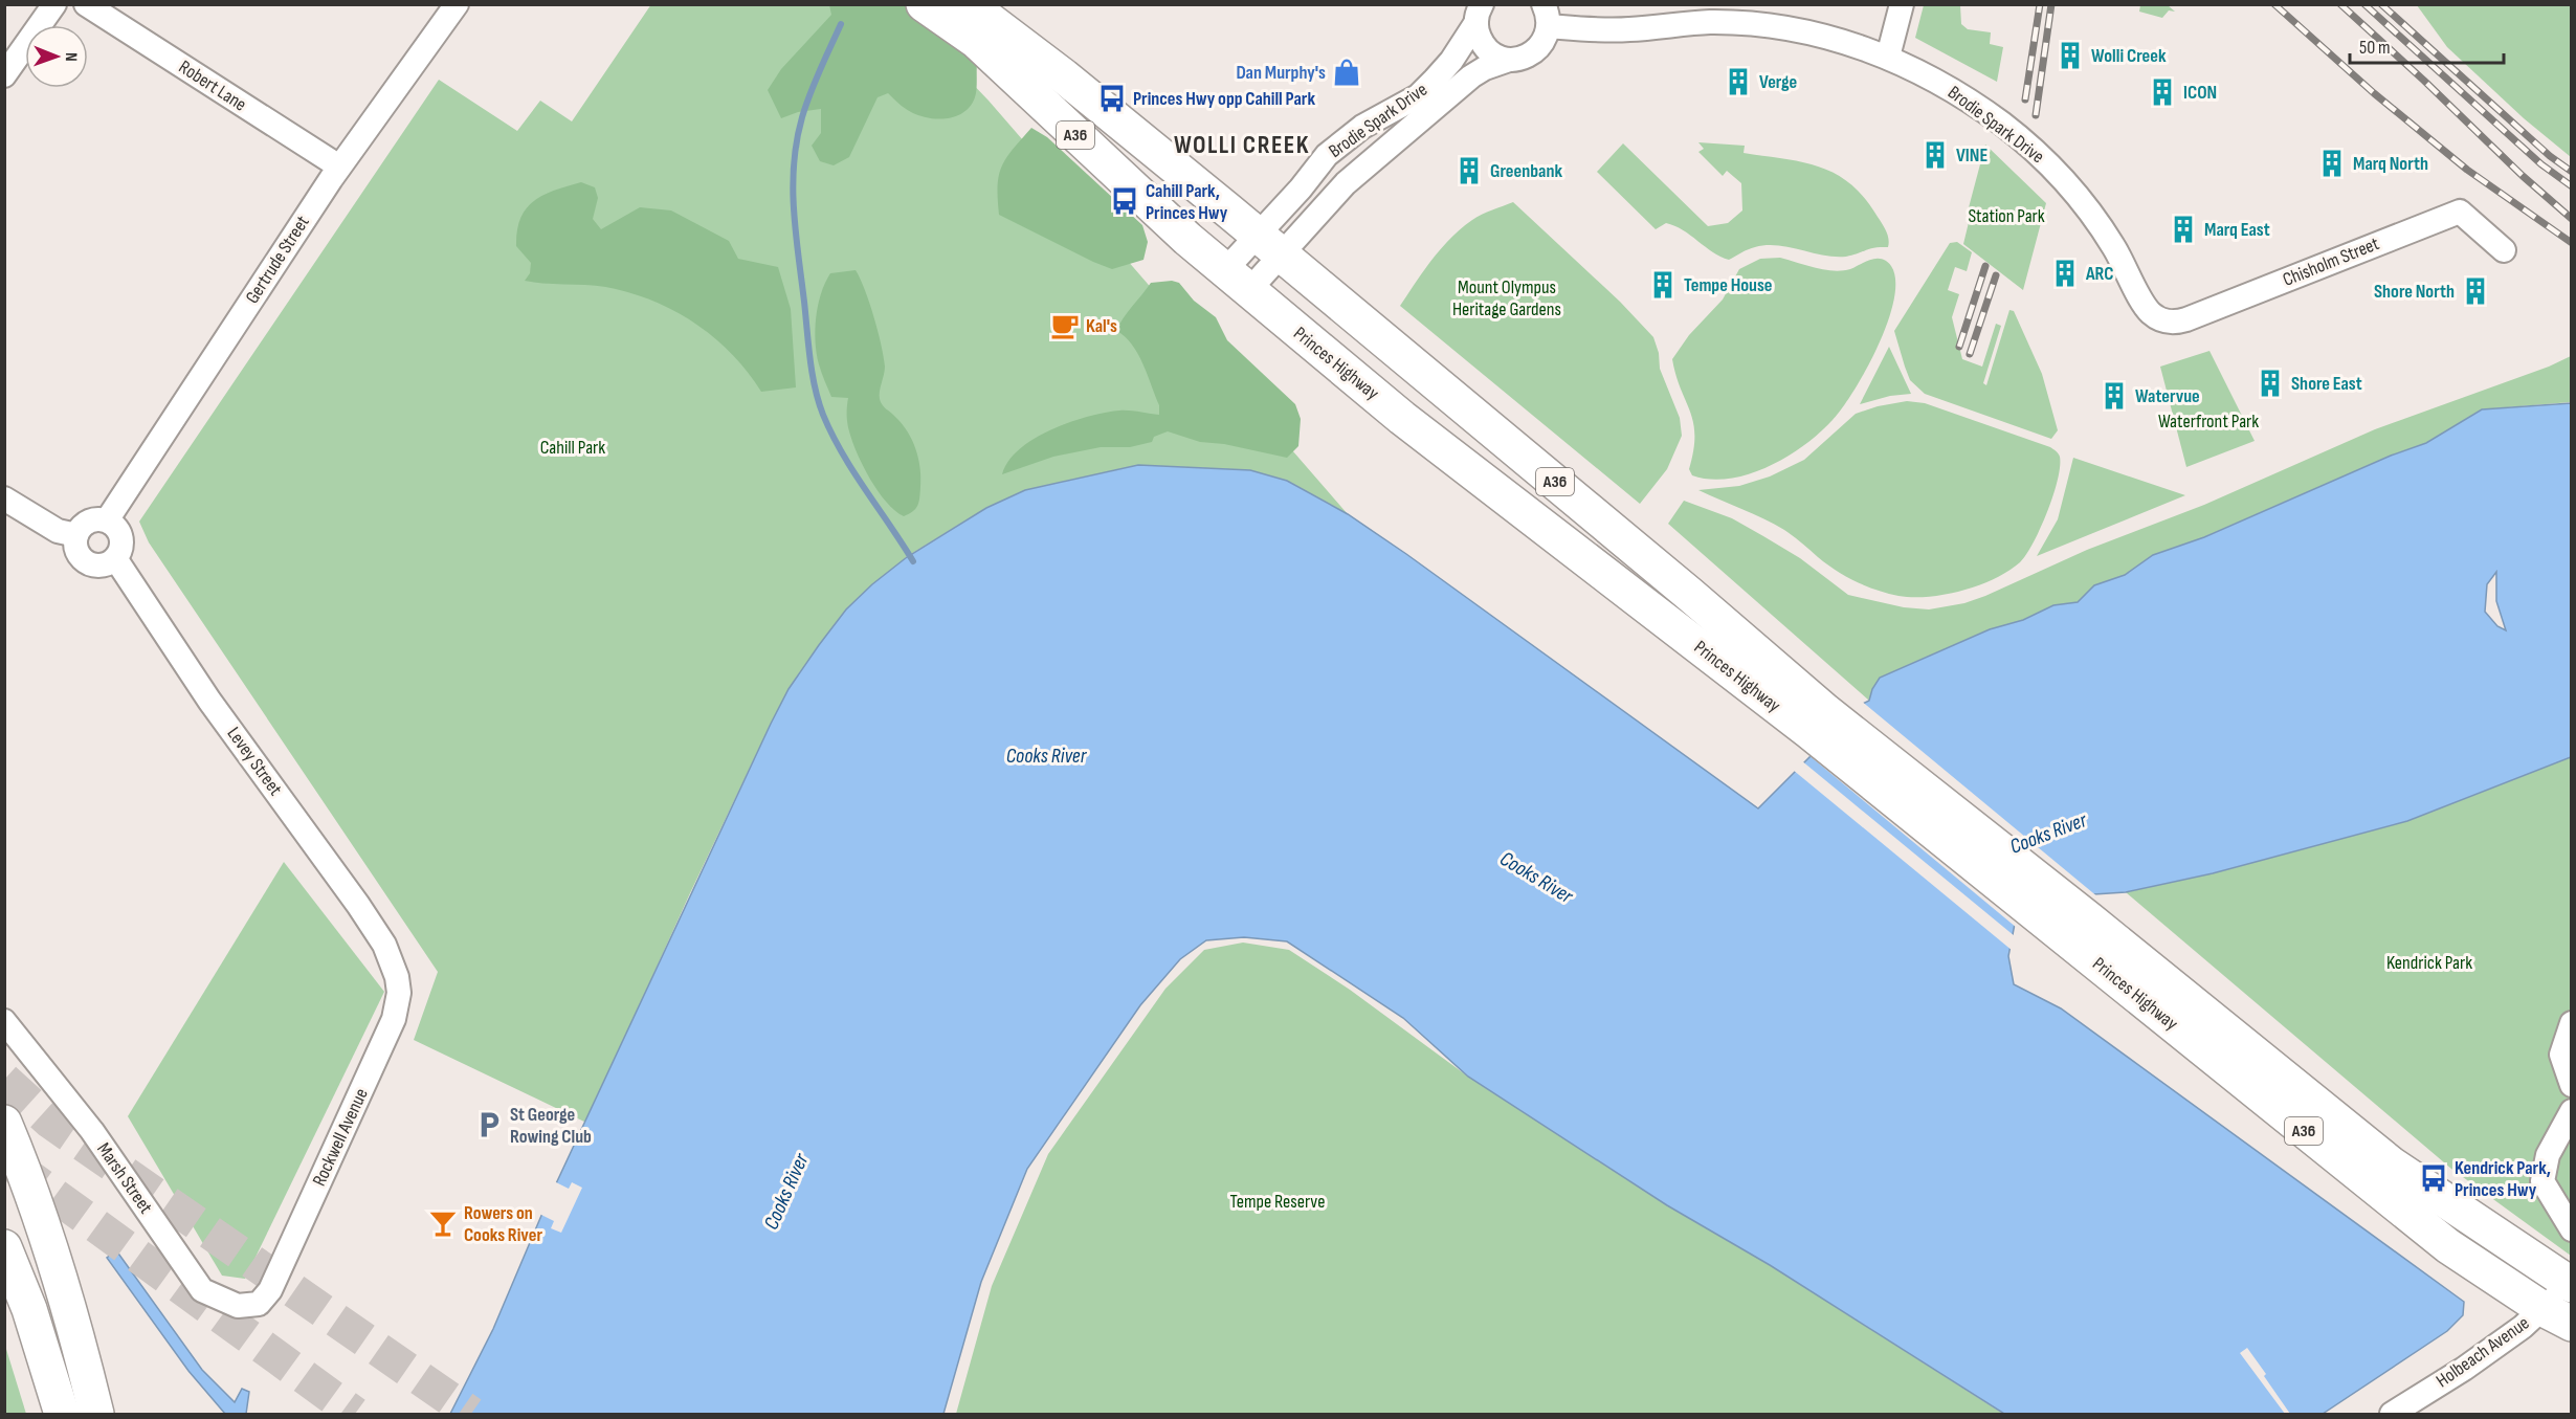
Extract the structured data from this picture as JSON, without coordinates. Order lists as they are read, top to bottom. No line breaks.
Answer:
{"streets":{"main road":["A36","Princes Highway"],"street":["Robert Lane","Brodie Spark Drive","Gertrude Street","Chisholm Street","Levey Street","Rockwell Avenue","Marsh Street","Holbeach Avenue"]},"crossings":[["Robert Lane","Gertrude Street"],["Brodie Spark Drive","Chisholm Street"],["Brodie Spark Drive","Princes Highway"],["Gertrude Street","Levey Street"],["Princes Highway","Holbeach Avenue"],["Levey Street","Rockwell Avenue"],["Rockwell Avenue","Marsh Street"]],"districts":["WOLLI CREEK"],"water":["Cooks River"],"parks":["Station Park","Mount Olympus Heritage Gardens","Waterfront Park","Cahill Park","Kendrick Park","Tempe Reserve"],"places":{"building":["Wolli Creek","Verge","ICON","VINE","Marq North","Greenbank","Marq East","ARC","Tempe House","Shore North","Shore East","Watervue"],"shop":["Dan Murphy's"],"bus stop":["Princes Hwy opp Cahill Park","Cahill Park, Princes Hwy","Kendrick Park, Princes Hwy"],"cafe":["Kal's"],"parking":["St George Rowing Club"],"bar":["Rowers on Cooks River"]},"scale_bar":"50 m","north":"right"}
